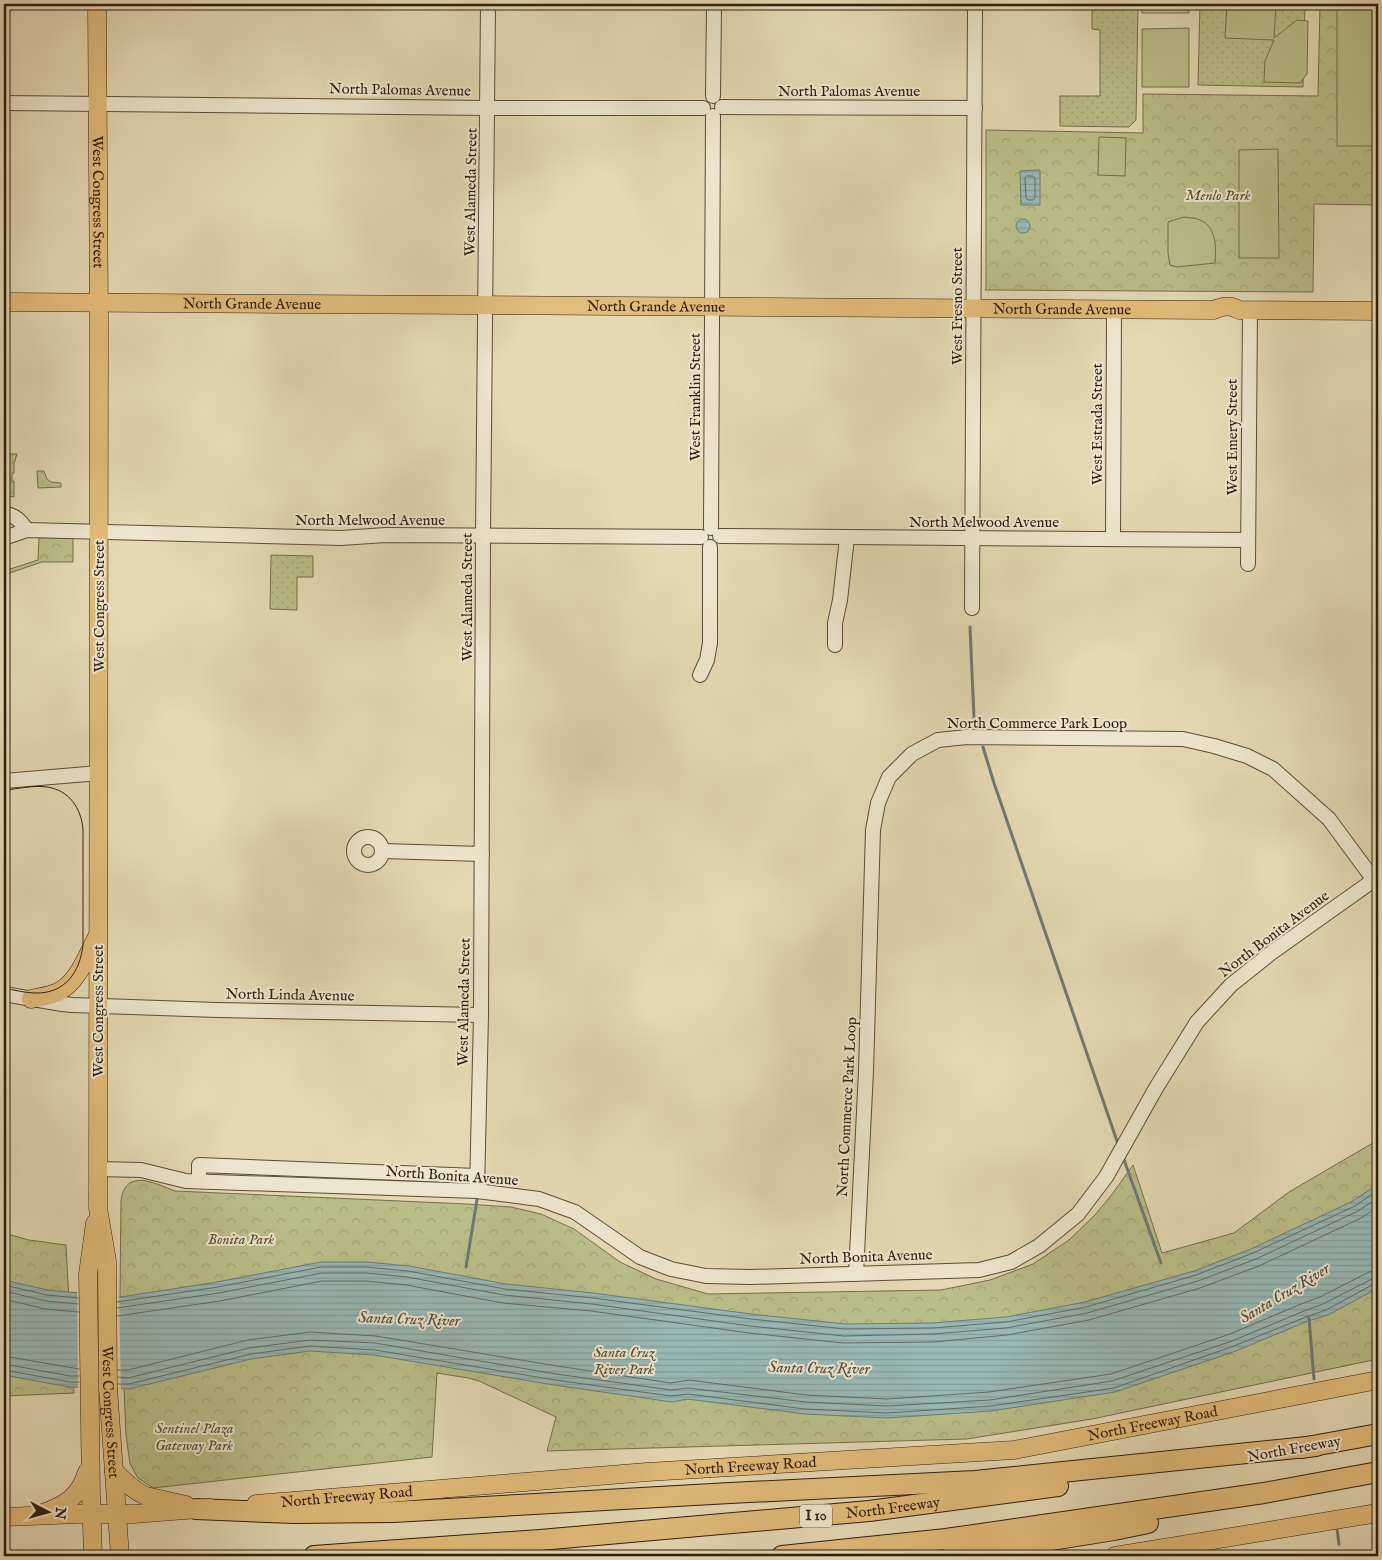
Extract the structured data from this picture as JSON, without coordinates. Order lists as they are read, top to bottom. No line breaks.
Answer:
{"streets":{"highway":["North Freeway","I 10"],"main road":["West Congress Street","North Grande Avenue","North Freeway Road"],"street":["North Palomas Avenue","West Alameda Street","West Fresno Street","West Franklin Street","West Estrada Street","West Emery Street","North Melwood Avenue","North Commerce Park Loop","North Bonita Avenue","North Linda Avenue"]},"crossings":[["North Palomas Avenue","West Alameda Street"],["North Palomas Avenue","West Congress Street"],["North Palomas Avenue","West Fresno Street"],["North Palomas Avenue","West Franklin Street"],["West Alameda Street","North Grande Avenue"],["West Alameda Street","North Melwood Avenue"],["West Alameda Street","North Bonita Avenue"],["West Alameda Street","North Linda Avenue"],["West Congress Street","North Grande Avenue"],["West Congress Street","North Melwood Avenue"],["West Congress Street","North Bonita Avenue"],["West Congress Street","North Linda Avenue"],["West Congress Street","North Freeway Road"],["North Grande Avenue","West Fresno Street"],["North Grande Avenue","West Franklin Street"],["North Grande Avenue","West Estrada Street"],["North Grande Avenue","West Emery Street"],["West Fresno Street","North Melwood Avenue"],["West Franklin Street","North Melwood Avenue"],["West Estrada Street","North Melwood Avenue"],["West Emery Street","North Melwood Avenue"],["North Commerce Park Loop","North Bonita Avenue"]],"water":["Santa Cruz River"],"parks":["Menlo Park","Bonita Park","Santa Cruz River Park","Sentinel Plaza Gateway Park"],"north":"right"}
